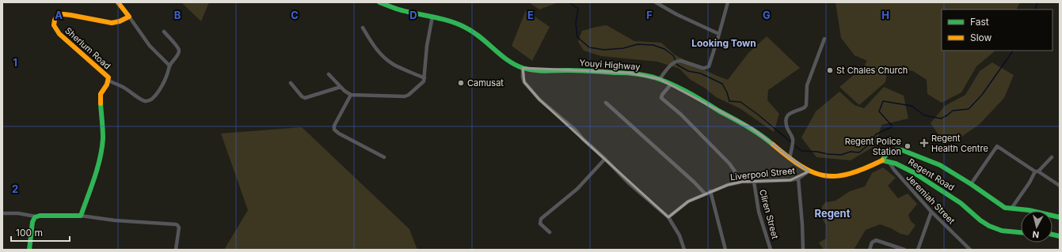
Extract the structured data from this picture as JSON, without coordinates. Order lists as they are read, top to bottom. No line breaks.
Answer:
{"streets":{"main road":["Sherlum Road","Youyi Highway","Regent Road"],"street":["Liverpool Street","Jeremiah Street","Cliren Street"]},"crossings":[["Youyi Highway","Liverpool Street"],["Youyi Highway","Regent Road"],["Liverpool Street","Cliren Street"],["Regent Road","Jeremiah Street"]],"districts":["Looking Town","Regent"],"places":{"other":["St Chales Church","Camusat","Regent Police Station"],"health":["Regent Health Centre"]},"legend":["Fast","Slow"],"scale_bar":"100 m","north":"bottom","grid":{"columns":["A","B","C","D","E","F","G","H"],"rows":["1","2"]}}
